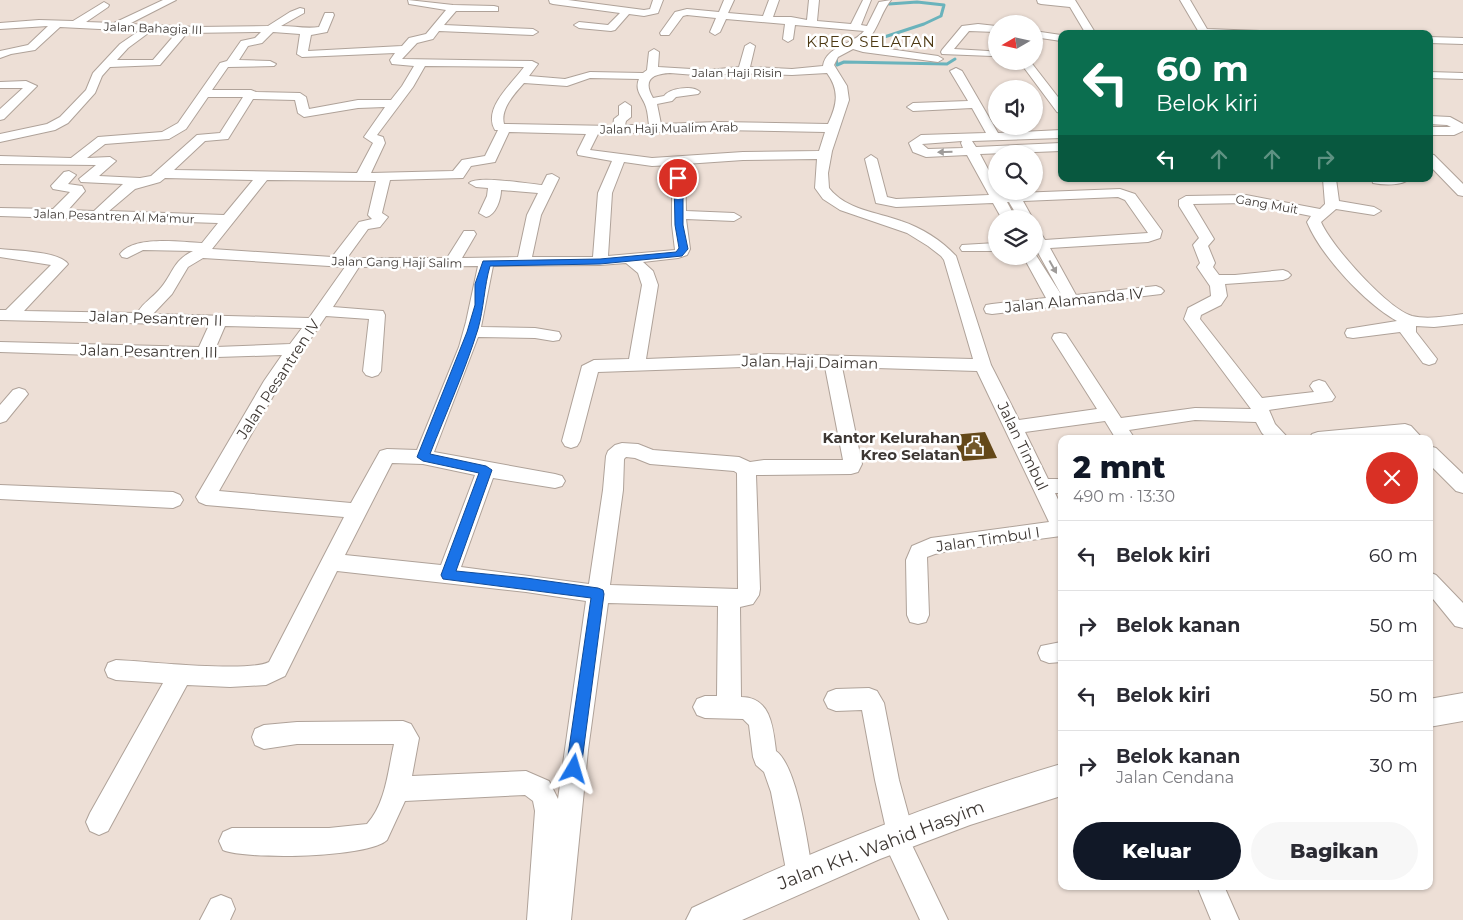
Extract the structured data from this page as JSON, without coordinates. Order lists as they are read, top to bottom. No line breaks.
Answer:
{"streets":{"street":["Jalan Bahagia III","Jalan Haji Risin","Jalan Haji Mualim Arab","Gang Muit","Jalan Pesantren Al Ma'mur","Jalan Gang Haji Salim","Jalan Alamanda IV","Jalan Pesantren II","Jalan Pesantren III","Jalan Haji Daiman","Jalan Pesantren IV","Jalan Timbul","Jalan Timbul I","Jalan KH. Wahid Hasyim"]},"crossings":[["Jalan Haji Risin","Jalan Timbul"],["Jalan Haji Mualim Arab","Jalan Timbul"],["Jalan Gang Haji Salim","Jalan Pesantren IV"],["Jalan Pesantren II","Jalan Pesantren IV"],["Jalan Pesantren III","Jalan Pesantren IV"],["Jalan Haji Daiman","Jalan Timbul"]],"districts":["KREO SELATAN"],"places":{"public building":["Kantor Kelurahan Kreo Selatan"]},"north":"left","page":{"turn":["60 m","Belok kiri"],"heading":["2 mnt","490 m · 13:30"],"list":[{"name":"Belok kiri","value":"60 m"},{"name":"Belok kanan","value":"50 m"},{"name":"Belok kiri","value":"50 m"},{"name":"Belok kanan","note":"Jalan Cendana","value":"30 m"}],"buttons":["Keluar","Bagikan"]}}
